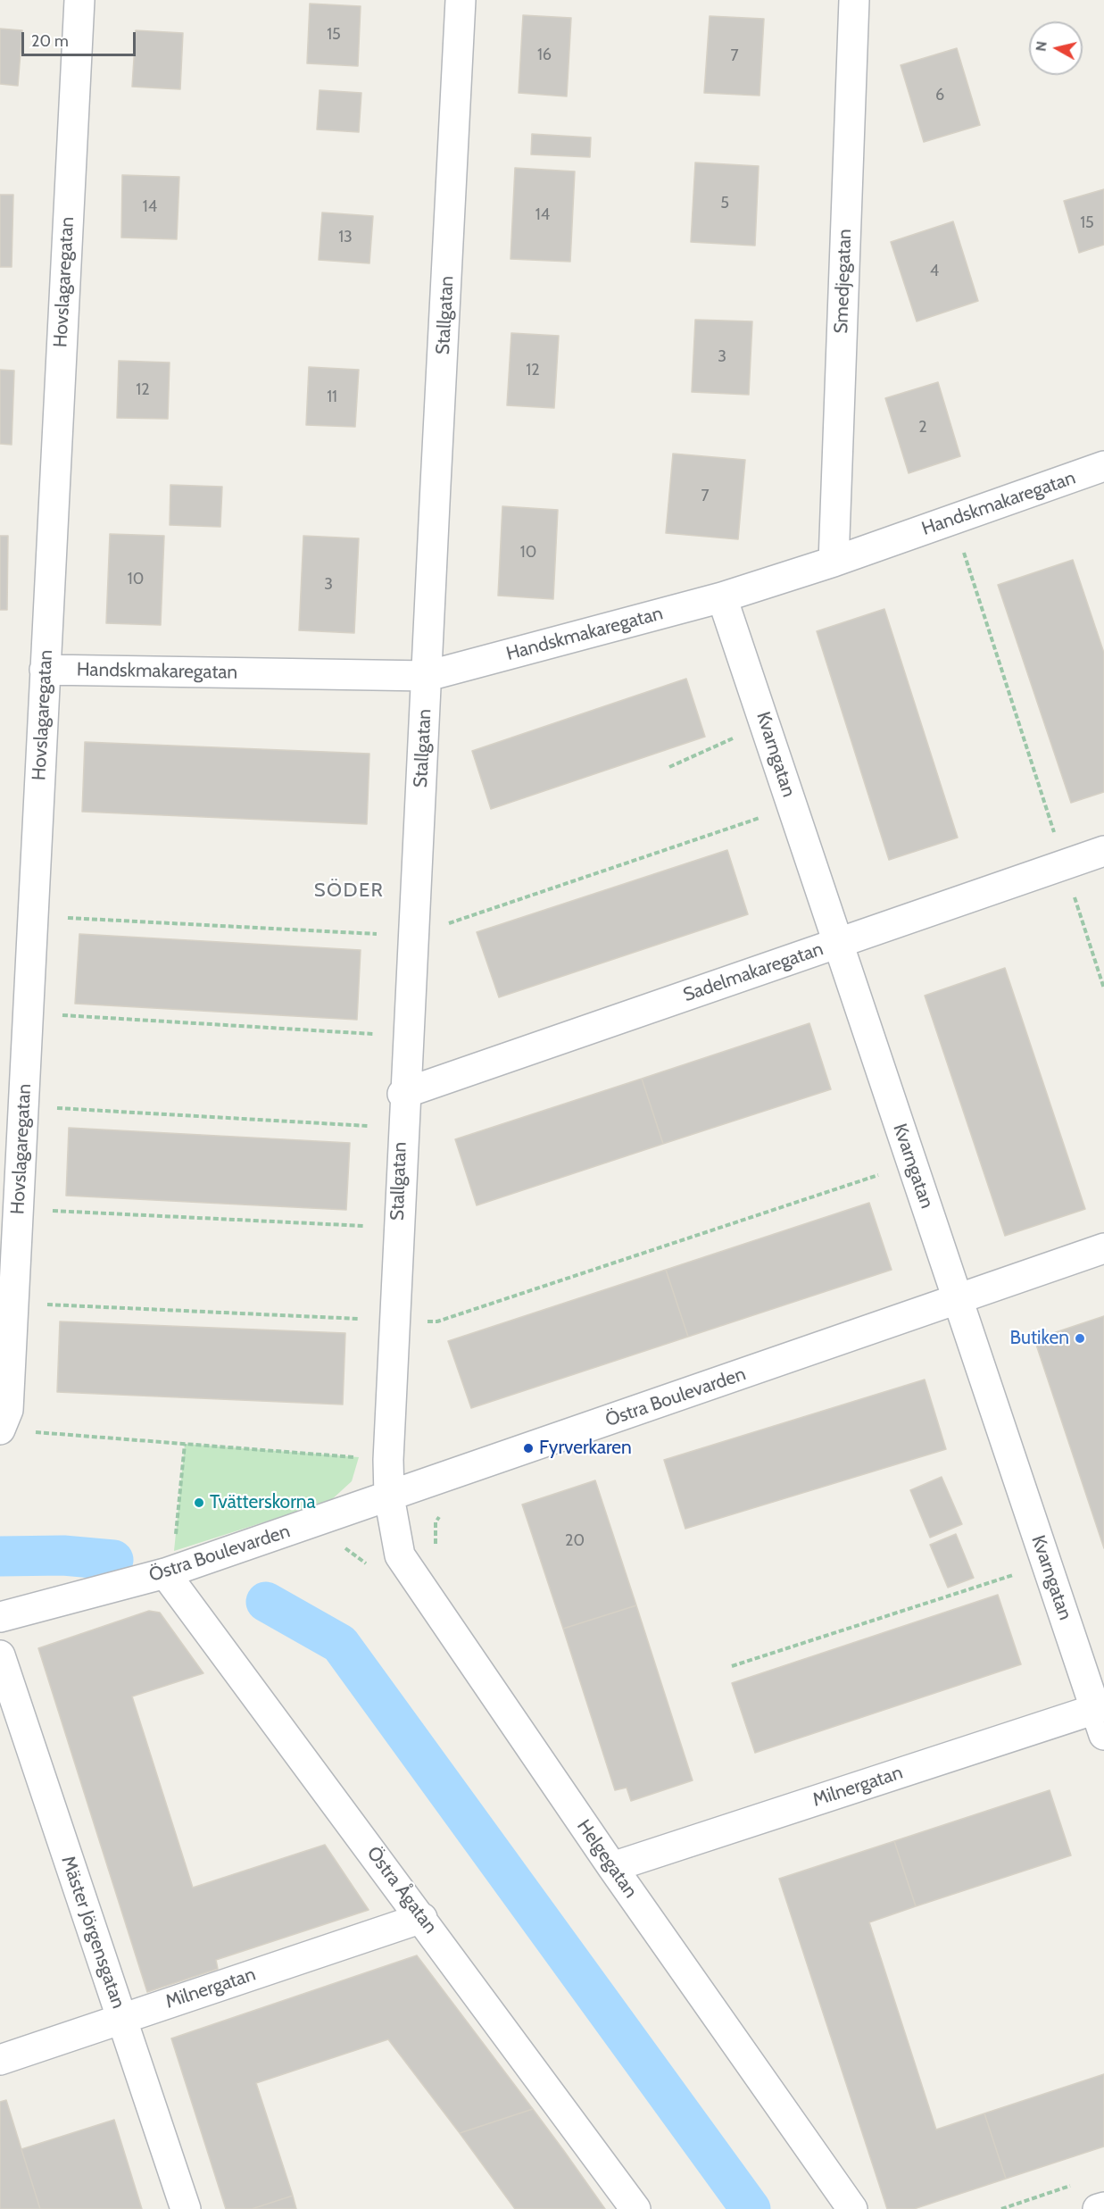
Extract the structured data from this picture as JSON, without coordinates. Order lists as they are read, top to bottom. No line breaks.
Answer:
{"streets":{"street":["Smedjegatan","Hovslagaregatan","Stallgatan","Handskmakaregatan","Kvarngatan","Sadelmakaregatan","Östra Boulevarden","Milnergatan","Helgegatan","Östra Ågatan","Mäster Jörgensgatan"]},"crossings":[["Smedjegatan","Handskmakaregatan"],["Hovslagaregatan","Handskmakaregatan"],["Stallgatan","Handskmakaregatan"],["Stallgatan","Sadelmakaregatan"],["Stallgatan","Östra Boulevarden"],["Stallgatan","Helgegatan"],["Handskmakaregatan","Kvarngatan"],["Kvarngatan","Sadelmakaregatan"],["Kvarngatan","Östra Boulevarden"],["Kvarngatan","Milnergatan"],["Östra Boulevarden","Helgegatan"],["Östra Boulevarden","Östra Ågatan"],["Milnergatan","Helgegatan"],["Milnergatan","Östra Ågatan"],["Milnergatan","Mäster Jörgensgatan"]],"districts":["SÖDER"],"places":["Butiken","Fyrverkaren","Tvätterskorna"],"house_numbers":["15","16","7","6","5","14","14","15","13","4","3","12","12","11","2","7","10","10","3","20"],"scale_bar":"20 m","north":"left"}
